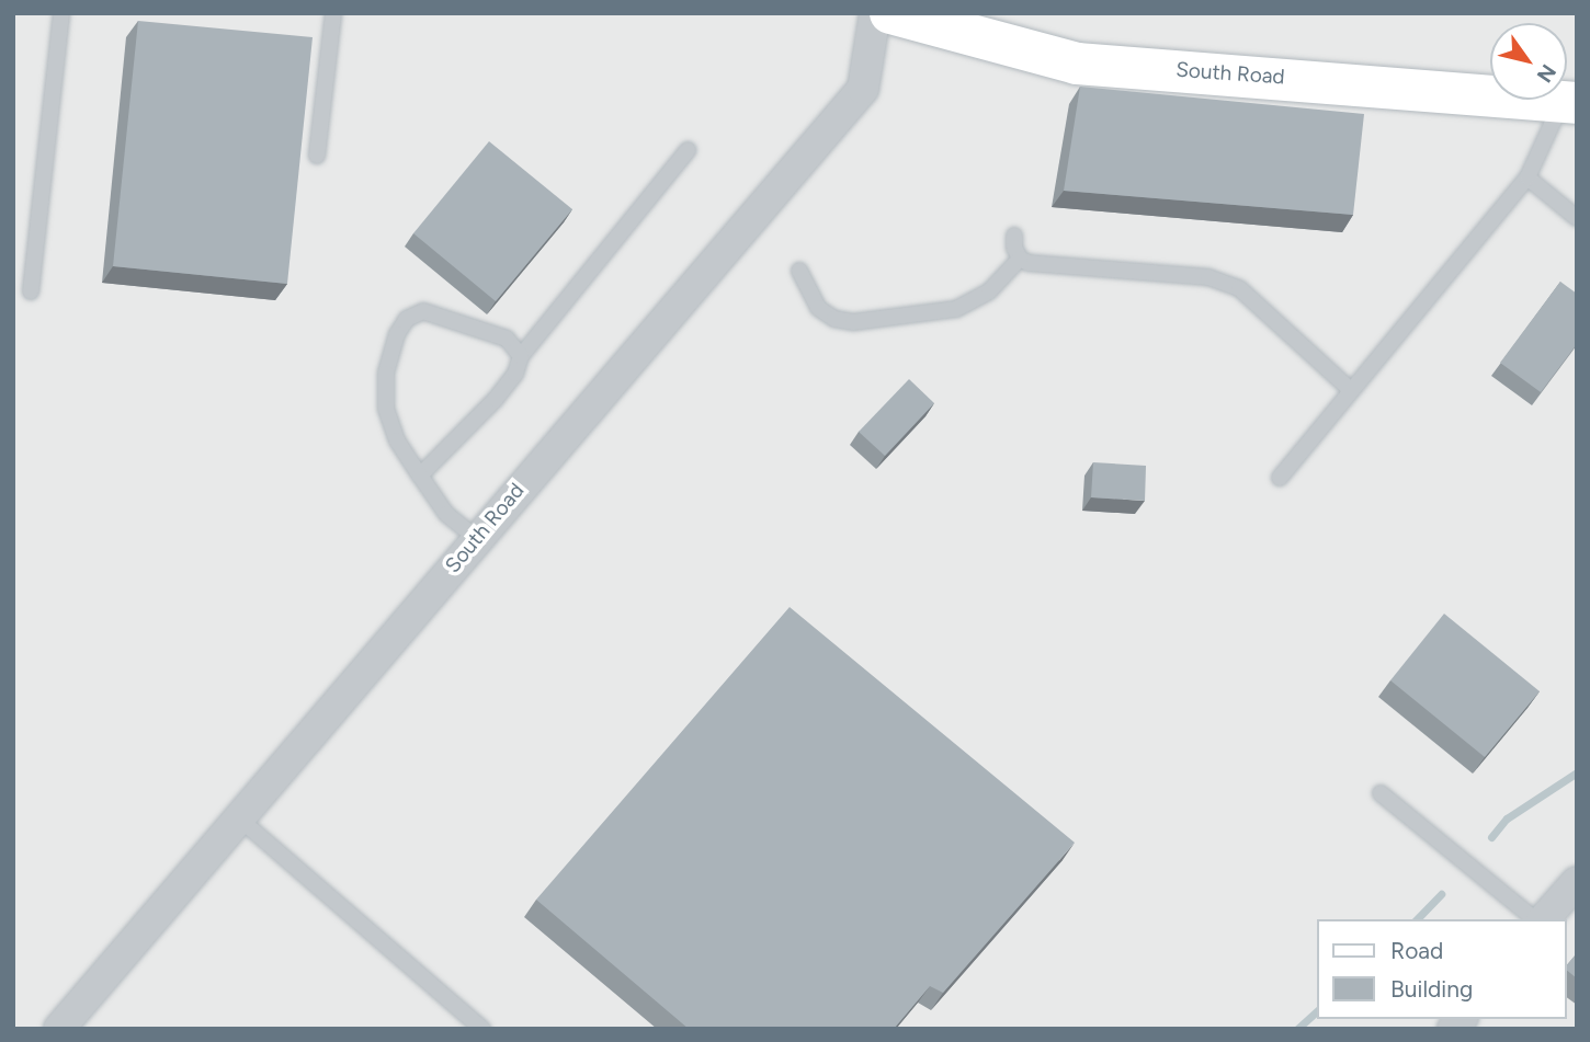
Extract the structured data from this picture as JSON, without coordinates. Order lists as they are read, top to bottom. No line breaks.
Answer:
{"streets":{"street":["South Road"]},"legend":["Road","Building"],"north":"bottom right"}
